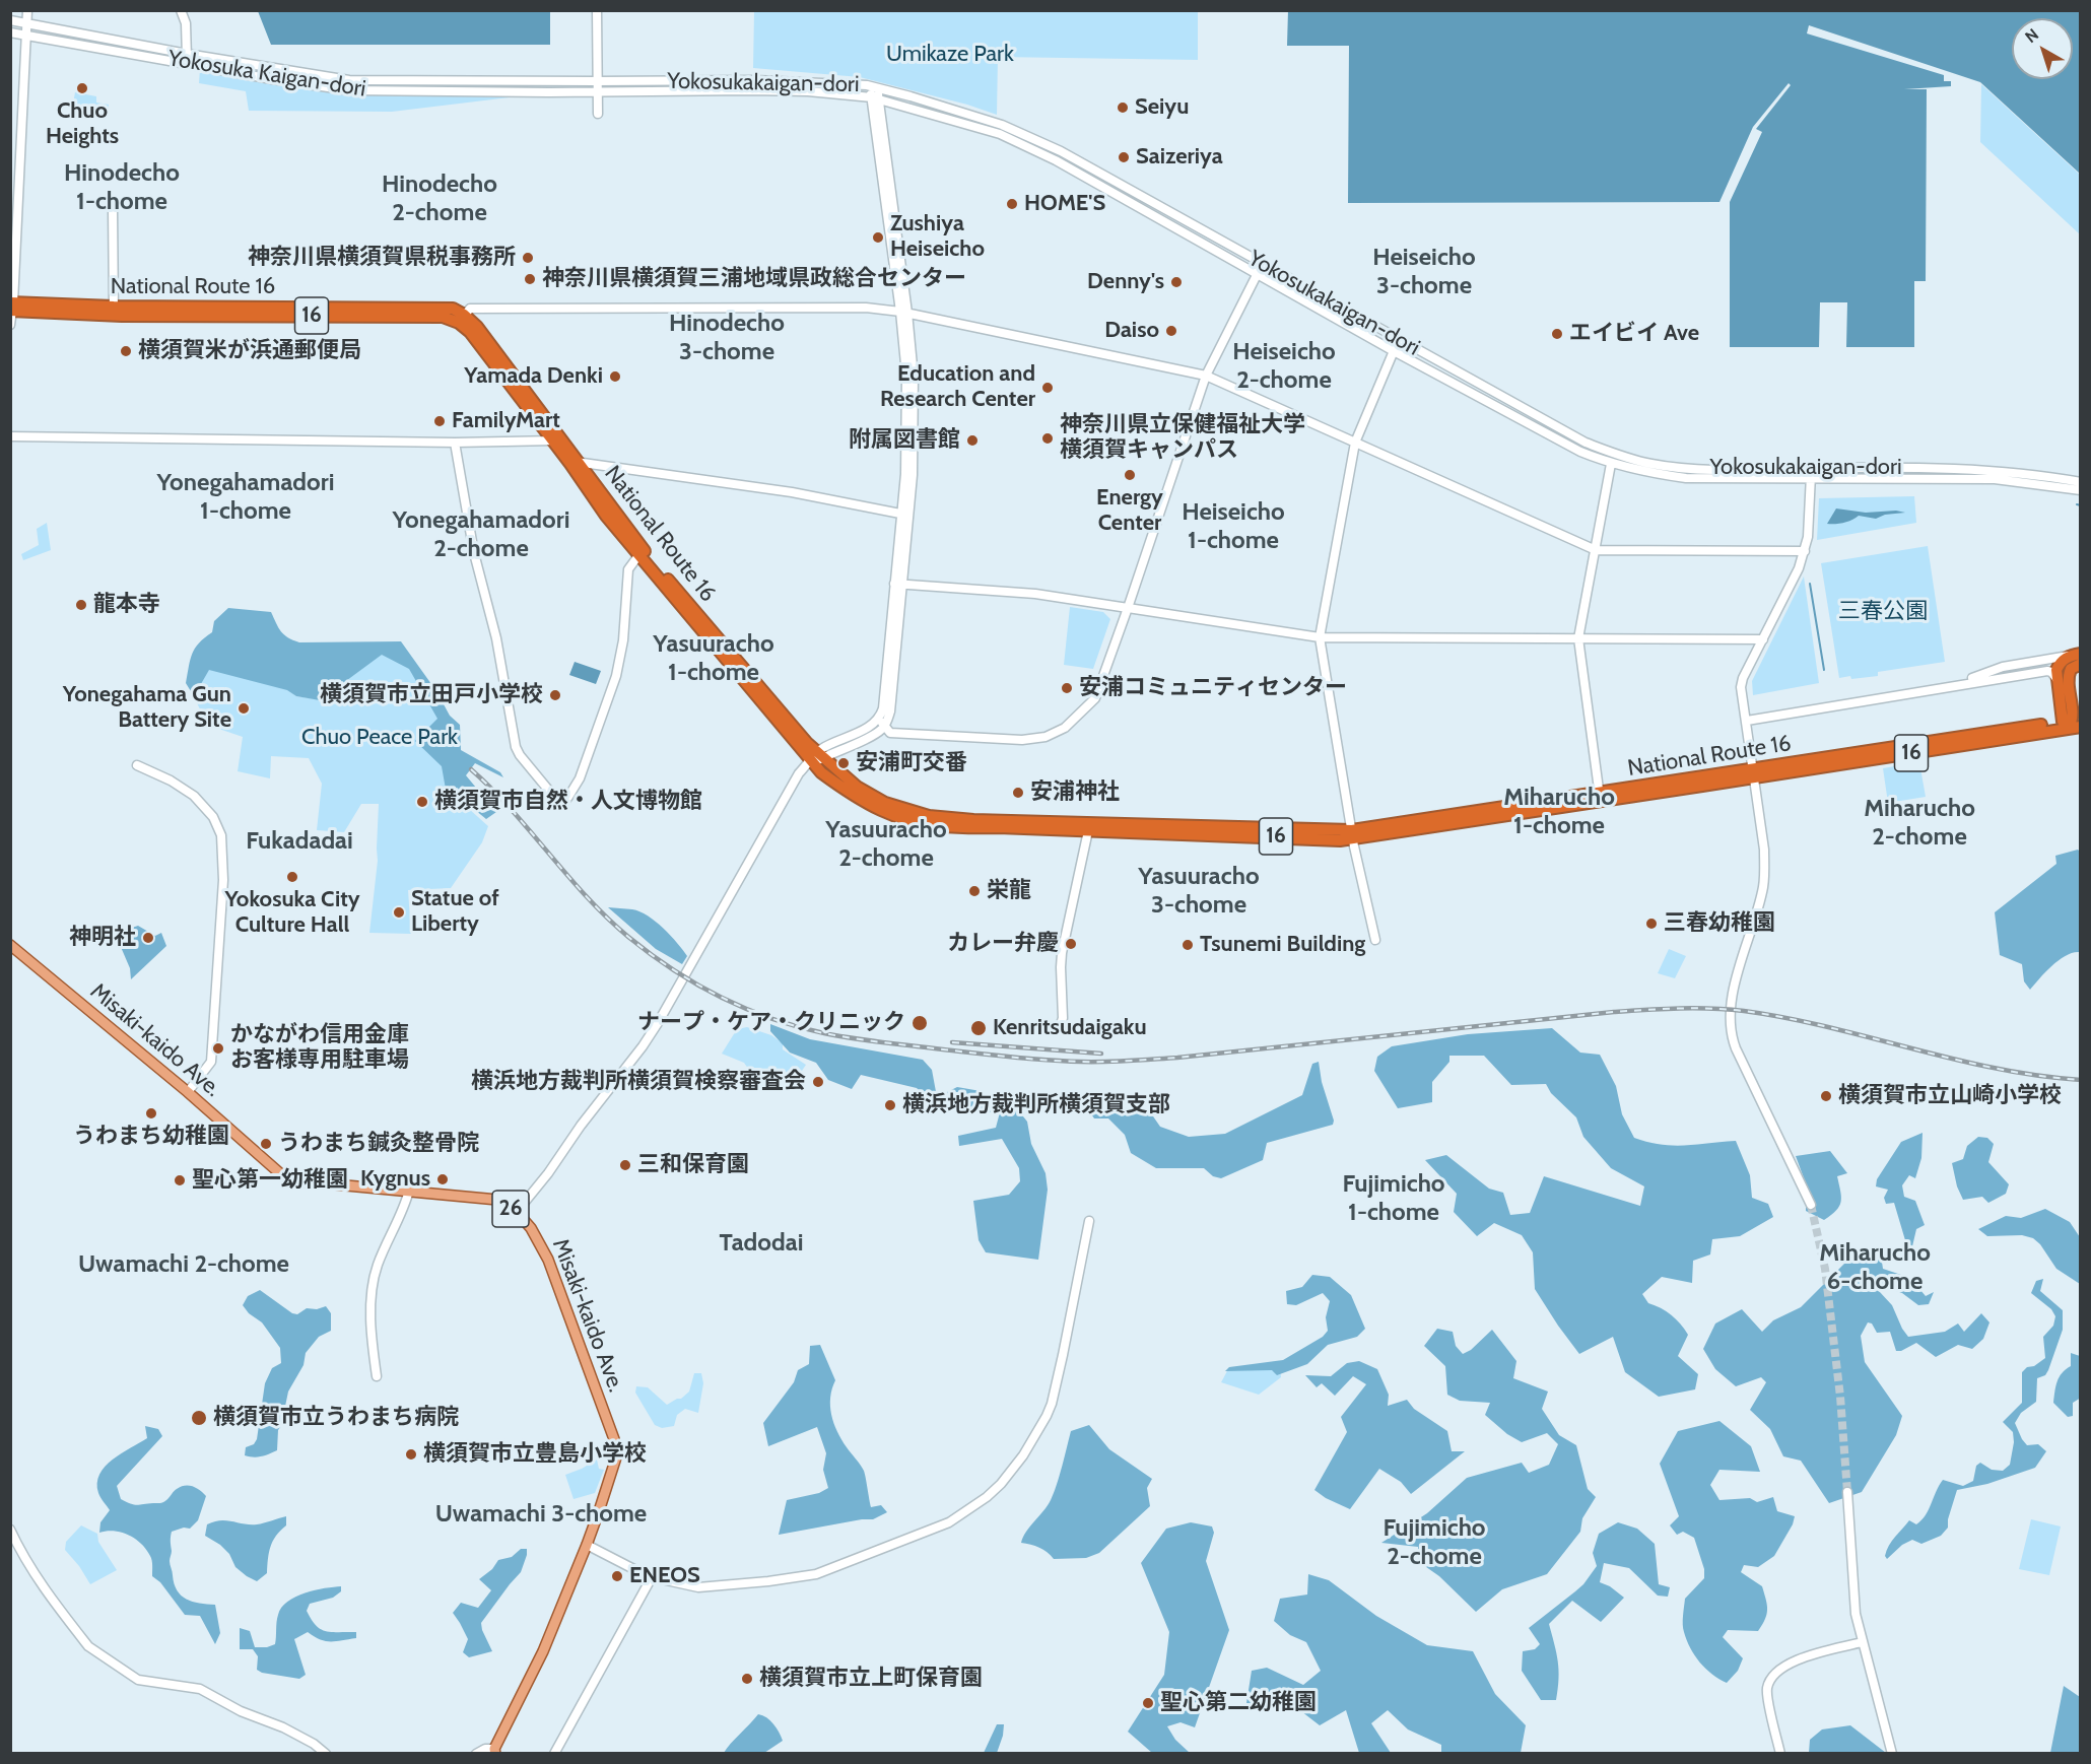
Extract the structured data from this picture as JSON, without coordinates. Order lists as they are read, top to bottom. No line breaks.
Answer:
{"streets":{"highway":["National Route 16","16"],"main road":["Misaki-kaido Ave.","26"],"street":["Yokosuka Kaigan-dori","Yokosukakaigan-dori"]},"crossings":[["Yokosuka Kaigan-dori","Yokosukakaigan-dori"]],"districts":["Hinodecho 1-chome","Hinodecho 2-chome","Heiseicho 3-chome","Hinodecho 3-chome","Heiseicho 2-chome","Yonegahamadori 1-chome","Heiseicho 1-chome","Yonegahamadori 2-chome","Yasuuracho 1-chome","Miharucho 1-chome","Miharucho 2-chome","Yasuuracho 2-chome","Fukadadai","Yasuuracho 3-chome","Fujimicho 1-chome","Tadodai","Miharucho 6-chome","Uwamachi 2-chome","Uwamachi 3-chome","Fujimicho 2-chome"],"parks":["Umikaze Park","三春公園","Chuo Peace Park"],"places":["Chuo Heights","Seiyu","Saizeriya","HOME'S","Zushiya Heiseicho","神奈川県横須賀県税事務所","神奈川県横須賀三浦地域県政総合センター","Denny's","Daiso","エイビイ Ave","横須賀米が浜通郵便局","Yamada Denki","Education and Research Center","FamilyMart","神奈川県立保健福祉大学 横須賀キャンパス","附属図書館","Energy Center","龍本寺","安浦コミュニティセンター","横須賀市立田戸小学校","Yonegahama Gun Battery Site","安浦町交番","安浦神社","横須賀市自然・人文博物館","Yokosuka City Culture Hall","栄龍","Statue of Liberty","三春幼稚園","神明社","カレー弁慶","Tsunemi Building","ナープ・ケア・クリニック","Kenritsudaigaku","かながわ信用金庫 お客様専用駐車場","横浜地方裁判所横須賀検察審査会","横須賀市立山崎小学校","横浜地方裁判所横須賀支部","うわまち幼稚園","うわまち鍼灸整骨院","三和保育園","Kygnus","聖心第一幼稚園","横須賀市立うわまち病院","横須賀市立豊島小学校","ENEOS","横須賀市立上町保育園","聖心第二幼稚園"],"north":"top left"}
